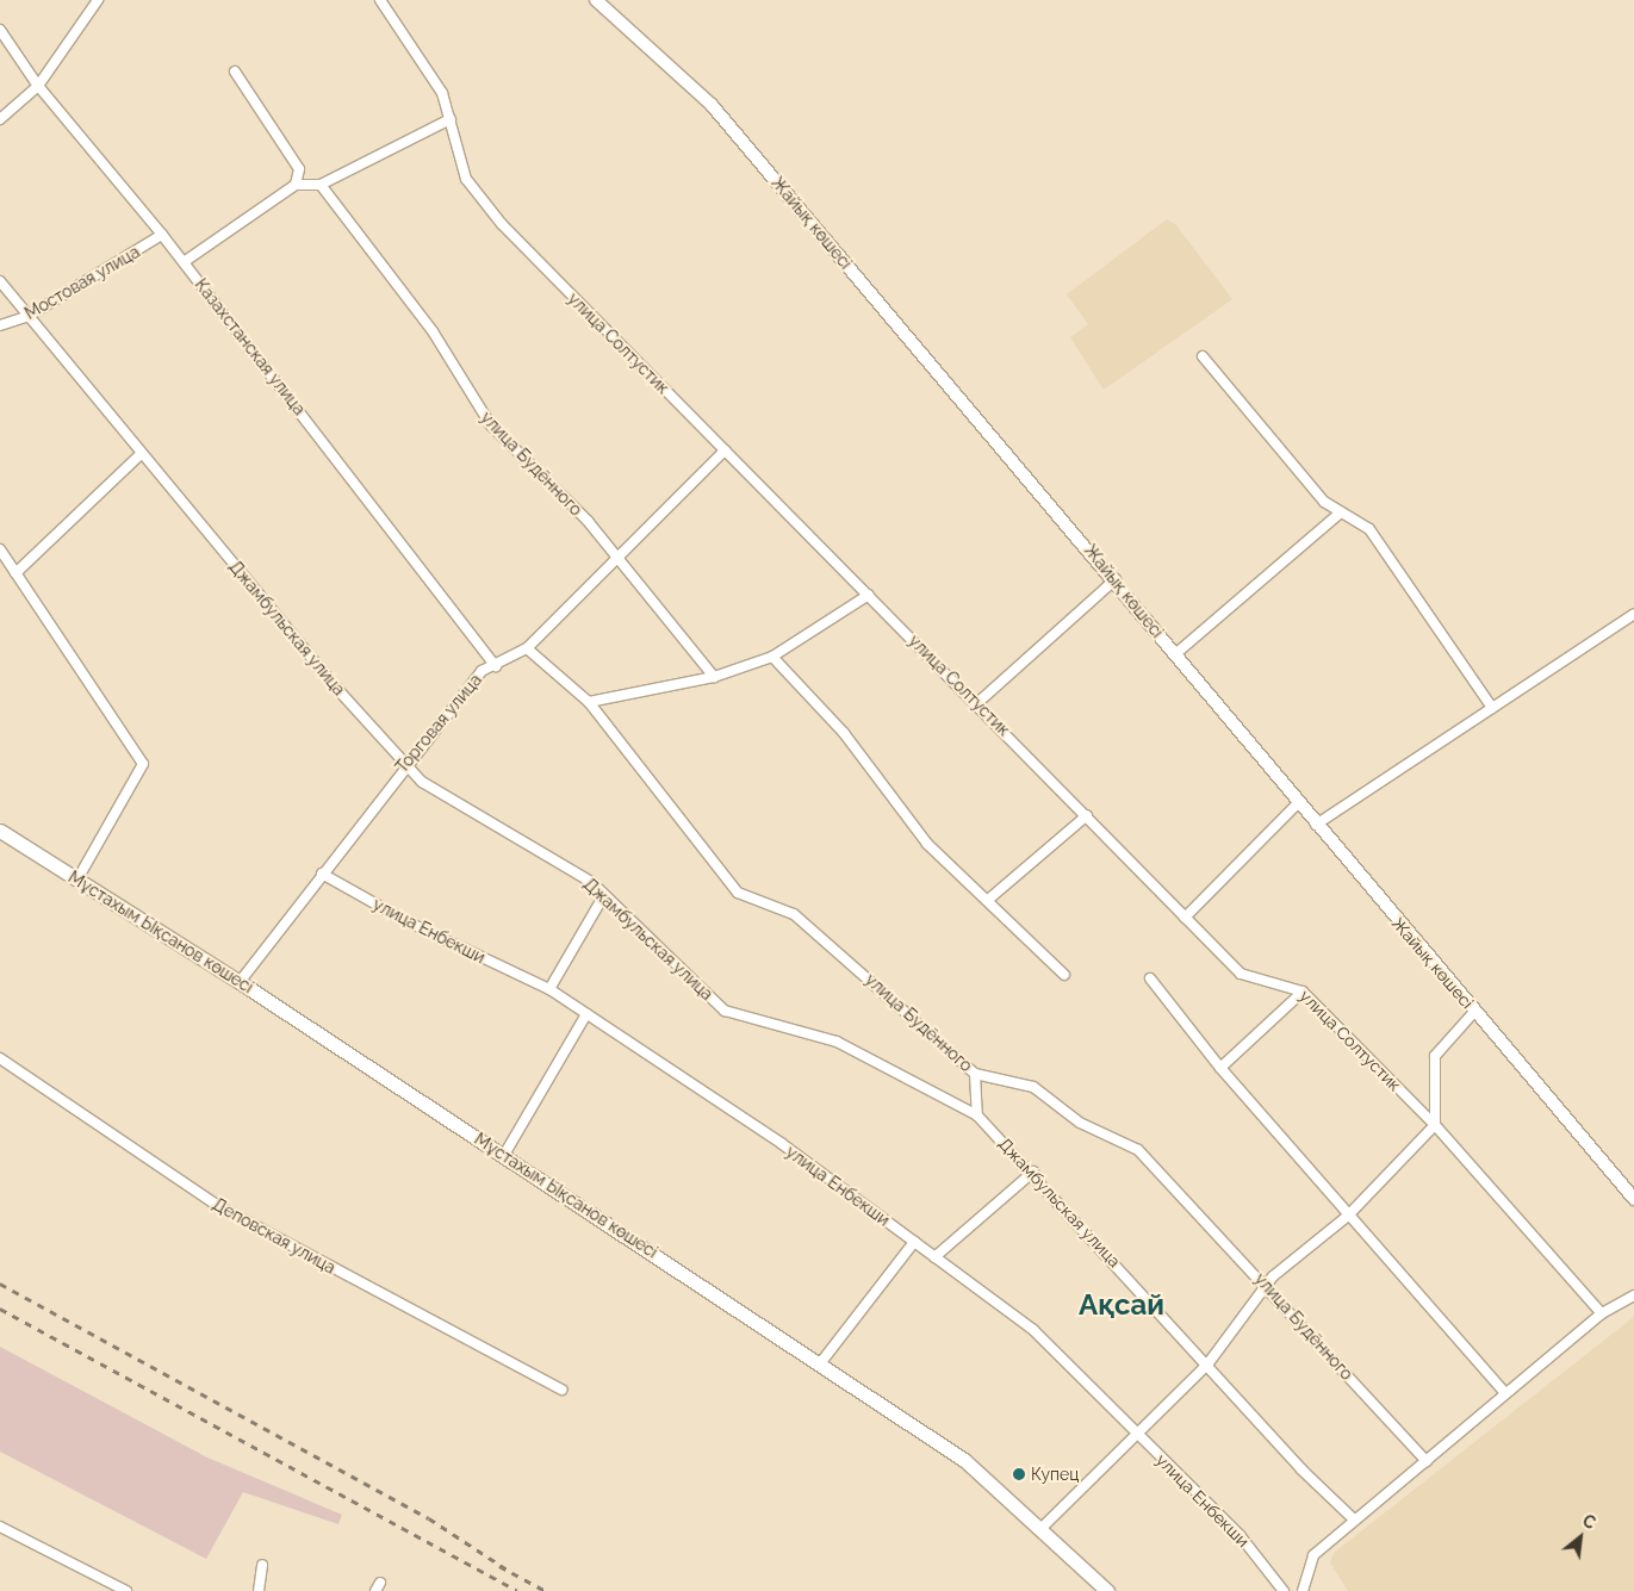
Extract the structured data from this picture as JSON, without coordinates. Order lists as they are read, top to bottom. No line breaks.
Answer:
{"streets":{"main road":["Мұстахым Ықсанов көшесі"],"street":["Жайық көшесі","Мостовая улица","улица Солтустик","Казахстанская улица","улица Будённого","Джамбульская улица","Торговая улица","улица Енбекши","Деповская улица"]},"crossings":[["Мостовая улица","Казахстанская улица"],["Мостовая улица","Джамбульская улица"],["улица Солтустик","Торговая улица"],["Казахстанская улица","Торговая улица"],["улица Будённого","Торговая улица"],["Джамбульская улица","Торговая улица"],["Торговая улица","улица Енбекши"],["Торговая улица","Мұстахым Ықсанов көшесі"]],"districts":["Ақсай"],"places":["Купец"],"north":"top right"}
